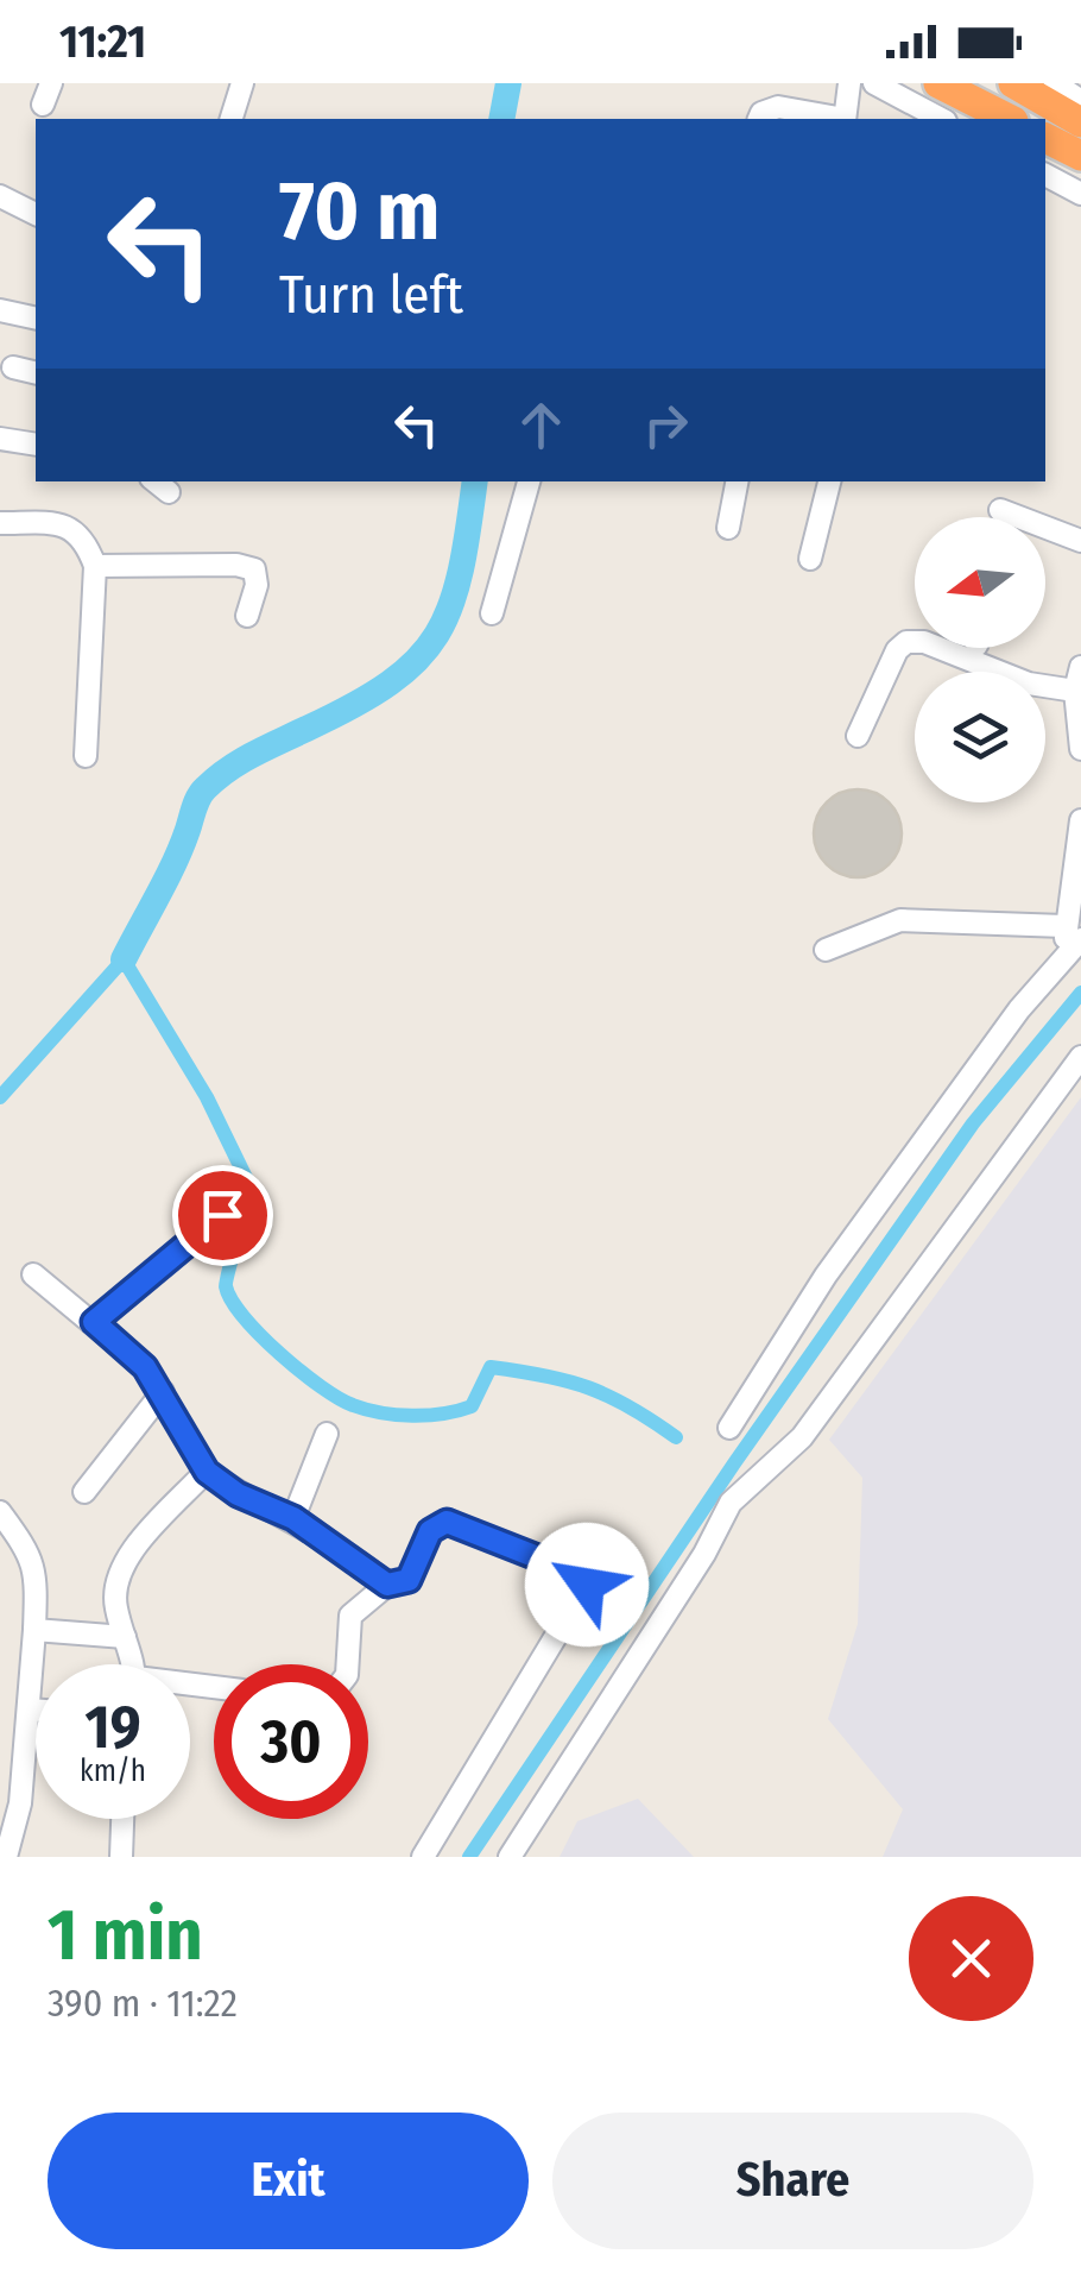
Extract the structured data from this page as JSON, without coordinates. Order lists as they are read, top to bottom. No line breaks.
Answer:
{"north":"left","page":{"status":"11:21","turn":["70 m","Turn left"],"speed":"19 km/h","limit":"30","heading":["1 min","390 m · 11:22"],"buttons":["Exit","Share"]}}
